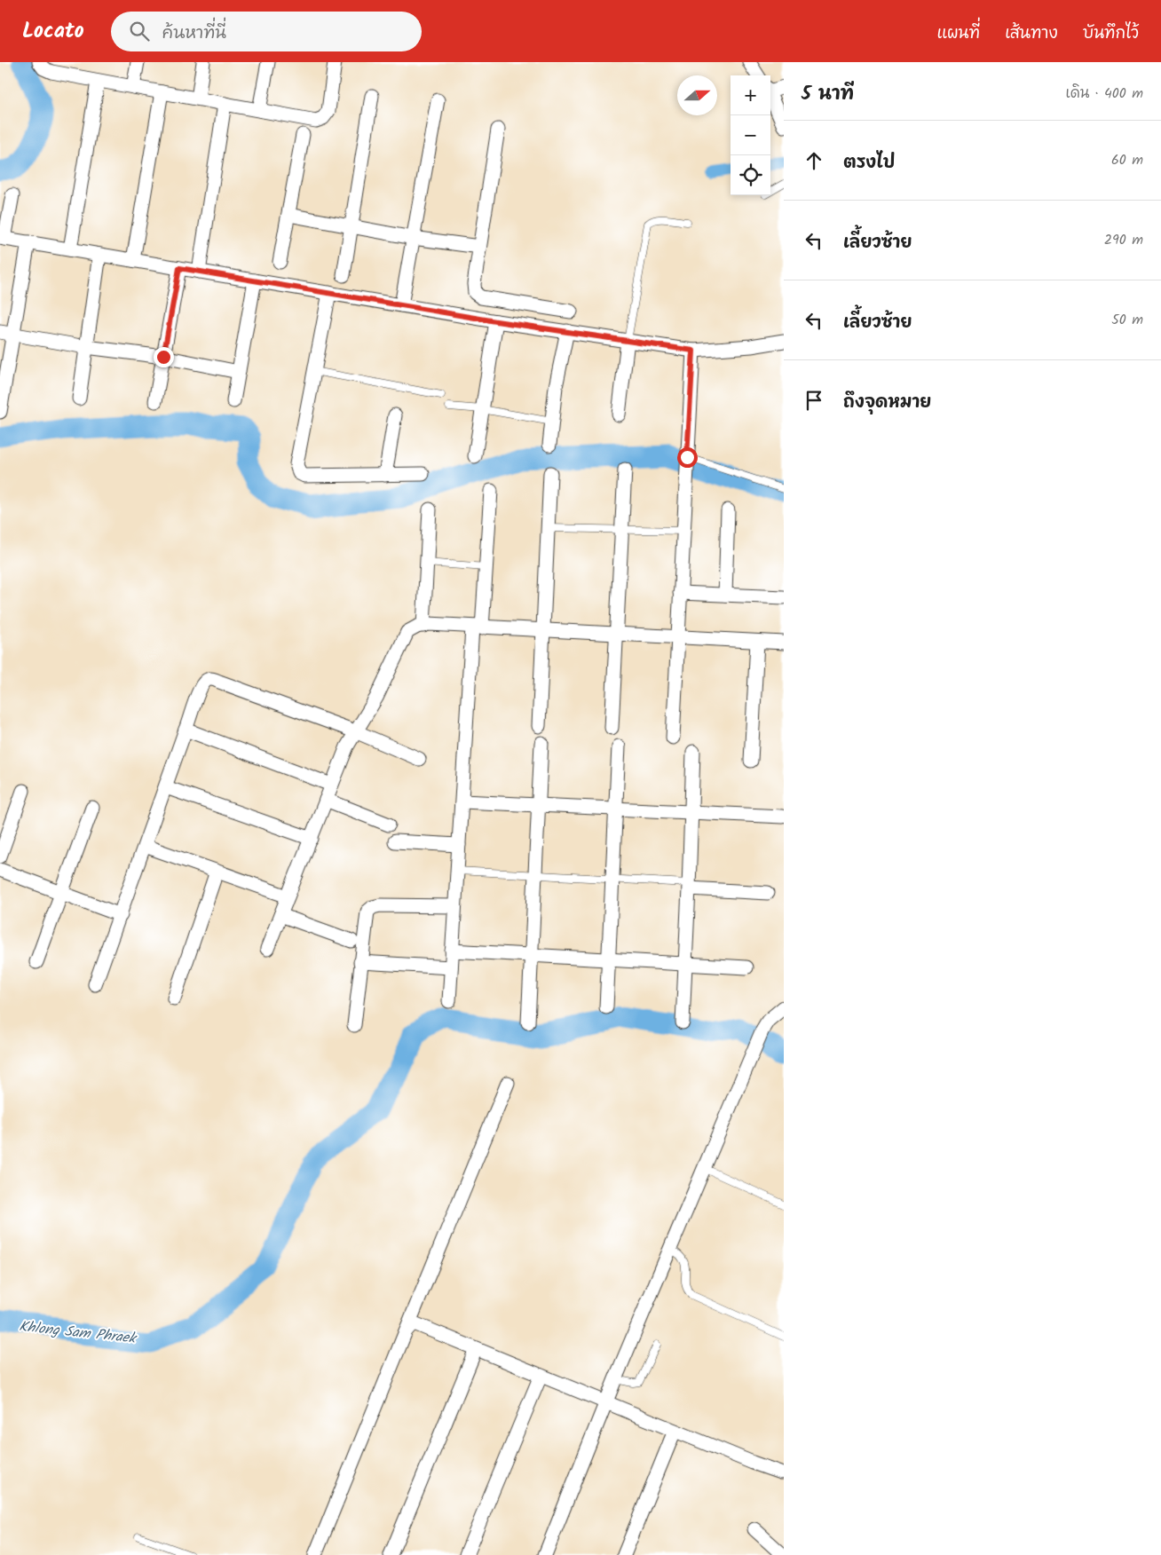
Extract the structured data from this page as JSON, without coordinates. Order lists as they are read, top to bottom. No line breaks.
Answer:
{"water":["Khlong Sam Phraek"],"north":"right","page":{"header":"Locato","search":"ค้นหาที่นี่","nav":["แผนที่","เส้นทาง","บันทึกไว้"],"heading":["5 นาที","เดิน · 400 m"],"map_buttons":["+","−"],"list":[["ตรงไป","60 m"],["เลี้ยวซ้าย","290 m"],["เลี้ยวซ้าย","50 m"],"ถึงจุดหมาย"]}}
